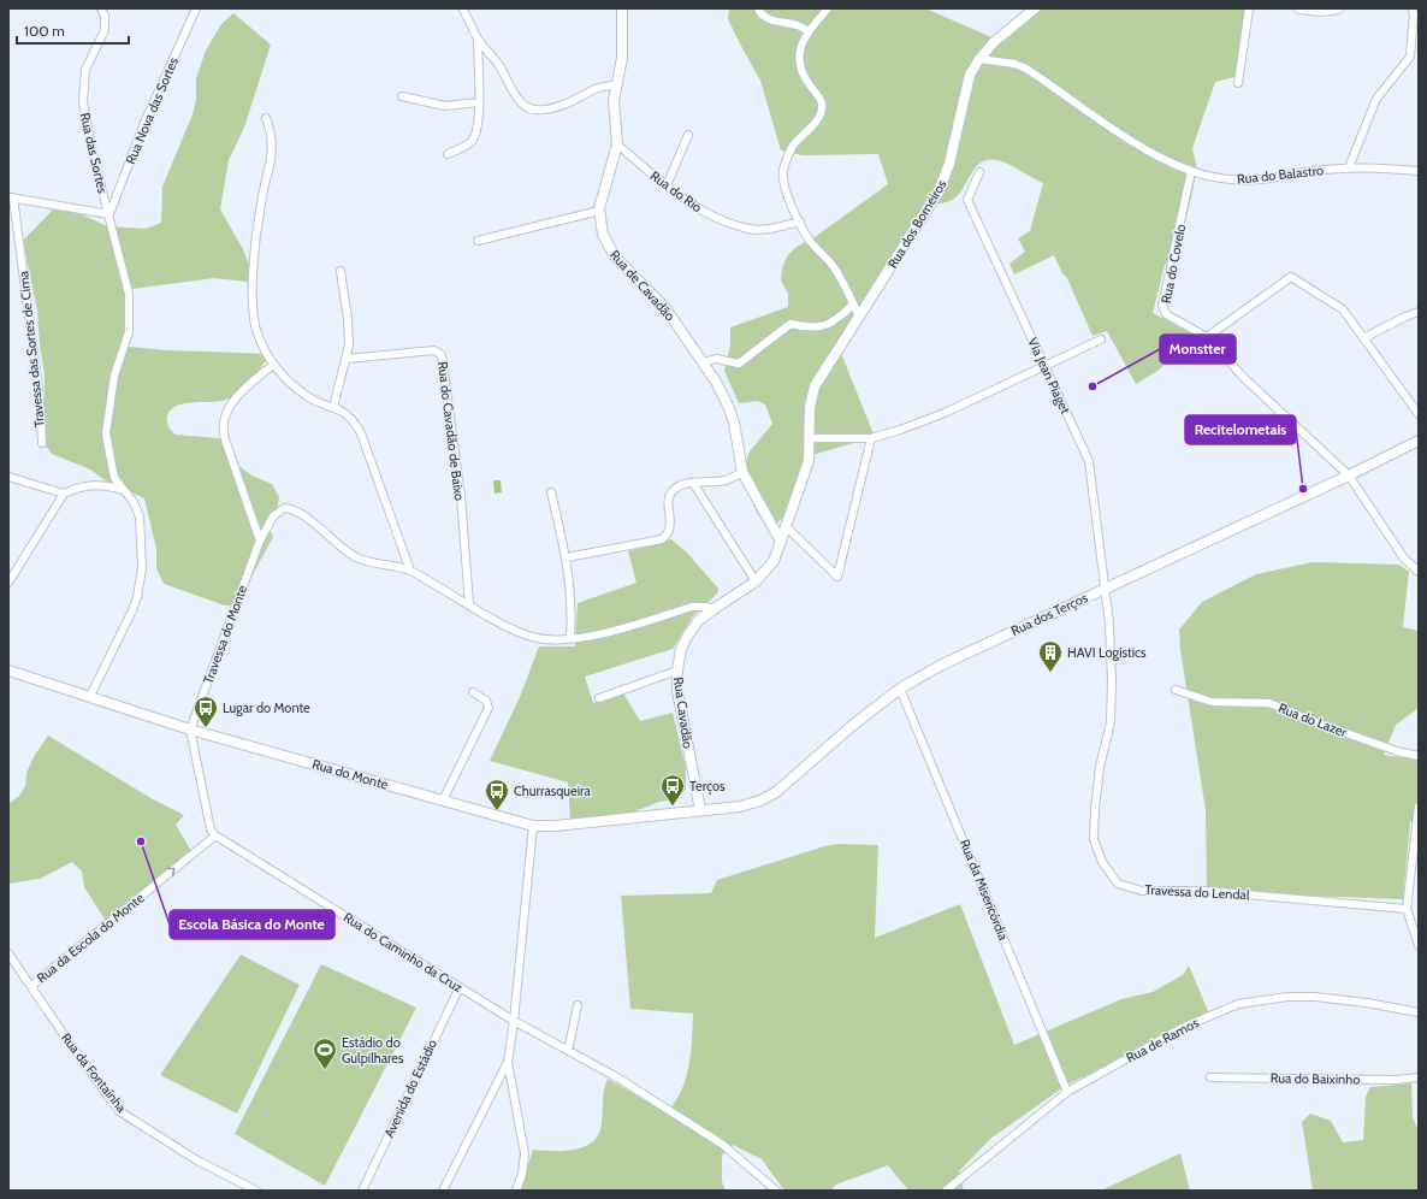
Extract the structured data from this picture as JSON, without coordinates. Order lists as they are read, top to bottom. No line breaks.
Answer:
{"streets":{"street":["Rua Nova das Sortes","Rua das Sortes","Rua do Balastro","Rua do Rio","Rua dos Borneiros","Rua do Covelo","Rua de Cavadão","Travessa das Sortes de Cima","Via Jean Piaget","Rua do Cavadão de Baixo","Rua dos Terços","Travessa do Monte","Rua Cavadão","Rua do Lazer","Rua do Monte","Rua da Misericórdia","Travessa do Lendal","Rua da Escola do Monte","Rua do Caminho da Cruz","Rua de Ramos","Rua da Fontaínha","Rua do Baixinho","Avenida do Estádio"]},"crossings":[["Rua Nova das Sortes","Rua das Sortes"],["Rua das Sortes","Rua do Monte"],["Rua do Balastro","Rua dos Borneiros"],["Rua do Balastro","Rua do Covelo"],["Rua do Rio","Rua de Cavadão"],["Rua dos Borneiros","Rua Cavadão"],["Rua do Covelo","Rua dos Terços"],["Rua de Cavadão","Rua Cavadão"],["Via Jean Piaget","Rua dos Terços"],["Via Jean Piaget","Travessa do Lendal"],["Rua dos Terços","Rua Cavadão"],["Rua dos Terços","Rua do Monte"],["Rua dos Terços","Rua da Misericórdia"],["Rua dos Terços","Travessa do Lendal"],["Travessa do Monte","Rua do Monte"],["Rua Cavadão","Rua do Monte"],["Rua da Misericórdia","Rua de Ramos"],["Rua da Escola do Monte","Rua do Caminho da Cruz"],["Rua da Escola do Monte","Rua da Fontaínha"],["Rua do Caminho da Cruz","Avenida do Estádio"]],"one_way":["Rua da Escola do Monte"],"places":{"other":["Monstter","Recitelometais","Escola Básica do Monte"],"building":["HAVI Logistics"],"bus stop":["Lugar do Monte","Terços","Churrasqueira"],"sports":["Estádio do Gulpilhares"]},"scale_bar":"100 m"}
